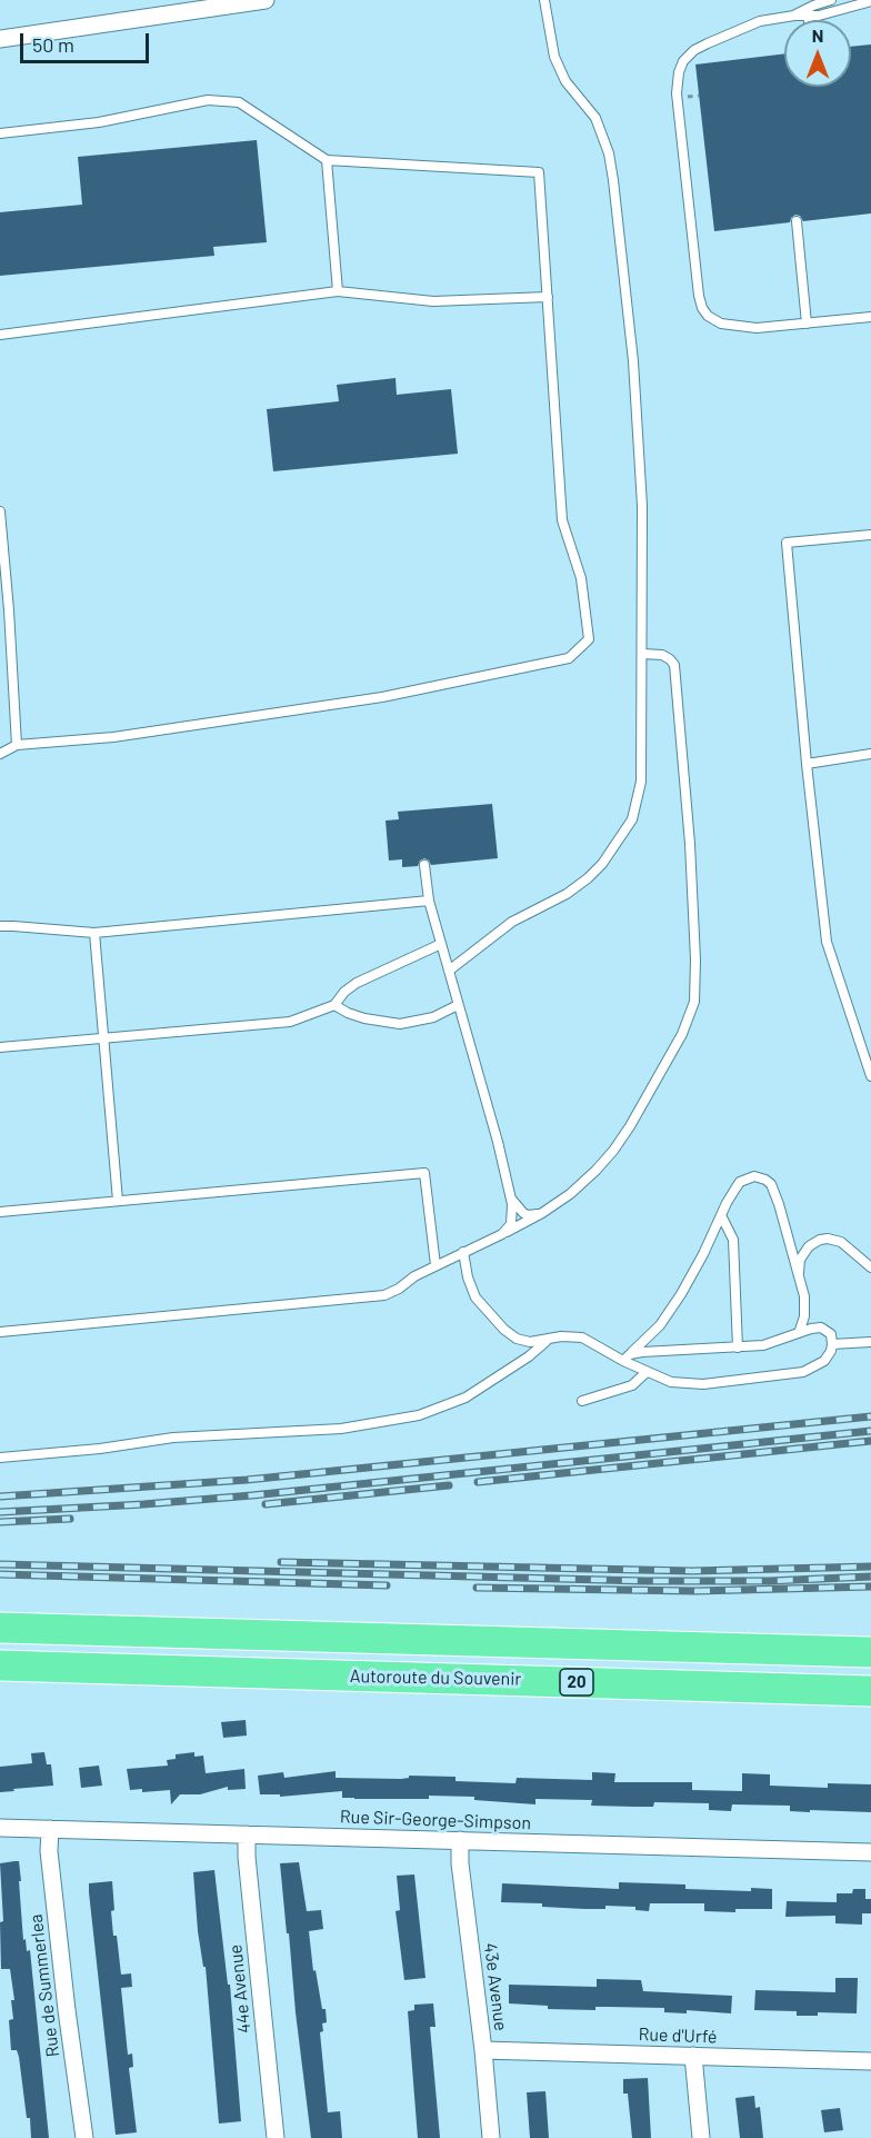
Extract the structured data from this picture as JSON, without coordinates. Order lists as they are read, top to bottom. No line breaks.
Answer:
{"streets":{"highway":["Autoroute du Souvenir","20"],"street":["Rue Sir-George-Simpson","Rue de Summerlea","43e Avenue","44e Avenue","Rue d'Urfé"]},"crossings":[["Rue Sir-George-Simpson","Rue de Summerlea"],["Rue Sir-George-Simpson","43e Avenue"],["Rue Sir-George-Simpson","44e Avenue"],["43e Avenue","Rue d'Urfé"]],"scale_bar":"50 m","north":"top"}
